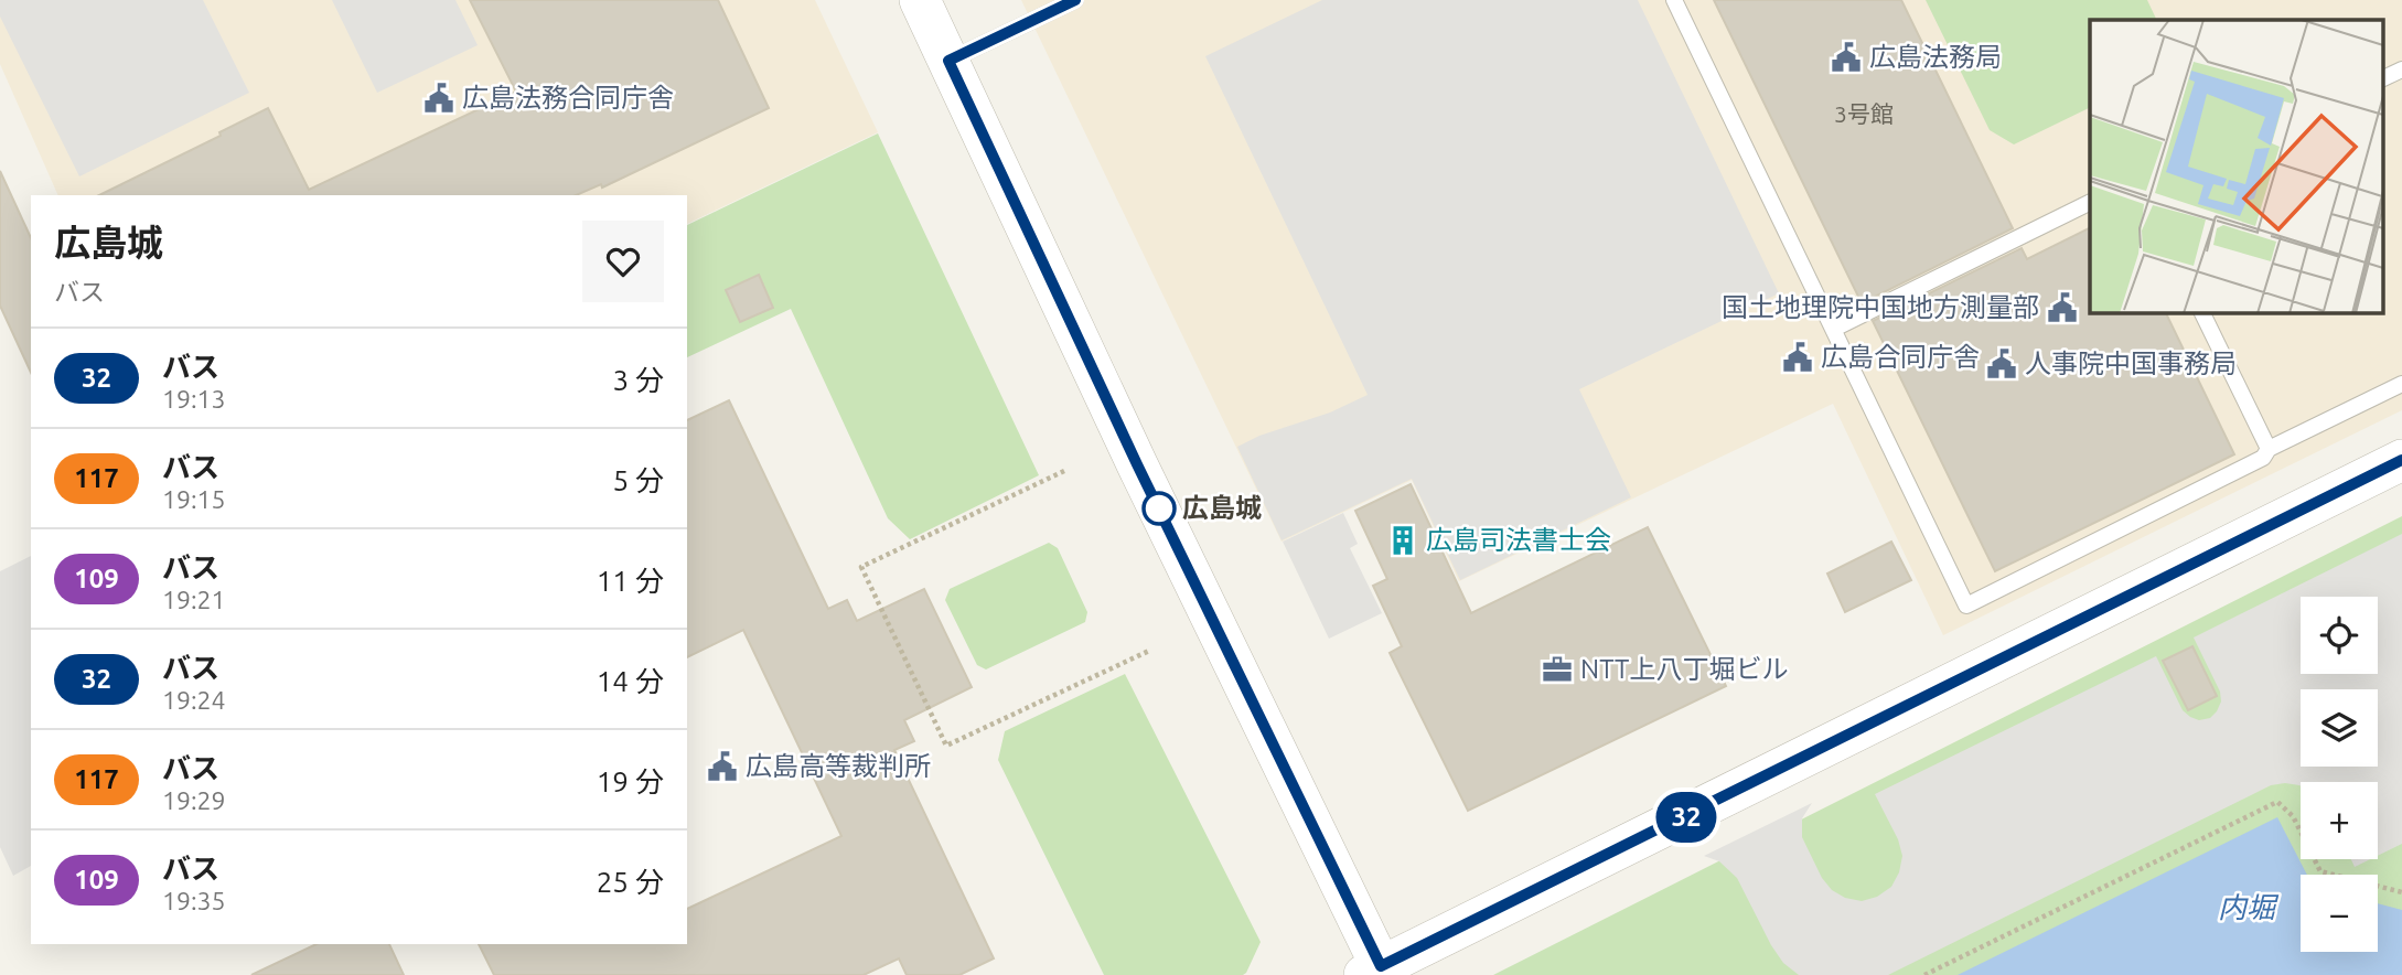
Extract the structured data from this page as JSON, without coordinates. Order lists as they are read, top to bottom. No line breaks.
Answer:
{"water":["内堀"],"places":{"public building":["広島法務局","広島法務合同庁舎","国土地理院中国地方測量部","広島合同庁舎","人事院中国事務局","広島高等裁判所"],"other":["広島城"],"building":["広島司法書士会"],"office":["NTT上八丁堀ビル"]},"lines":["bus line 32"],"house_numbers":["3号館"],"page":{"on_map":"32","heading":["広島城","バス"],"list":[{"mark":"32","name":"バス","note":"19:13","value":"3 分"},{"mark":"117","name":"バス","note":"19:15","value":"5 分"},{"mark":"109","name":"バス","note":"19:21","value":"11 分"},{"mark":"32","name":"バス","note":"19:24","value":"14 分"},{"mark":"117","name":"バス","note":"19:29","value":"19 分"},{"mark":"109","name":"バス","note":"19:35","value":"25 分"}],"map_buttons":["+","−"]}}
